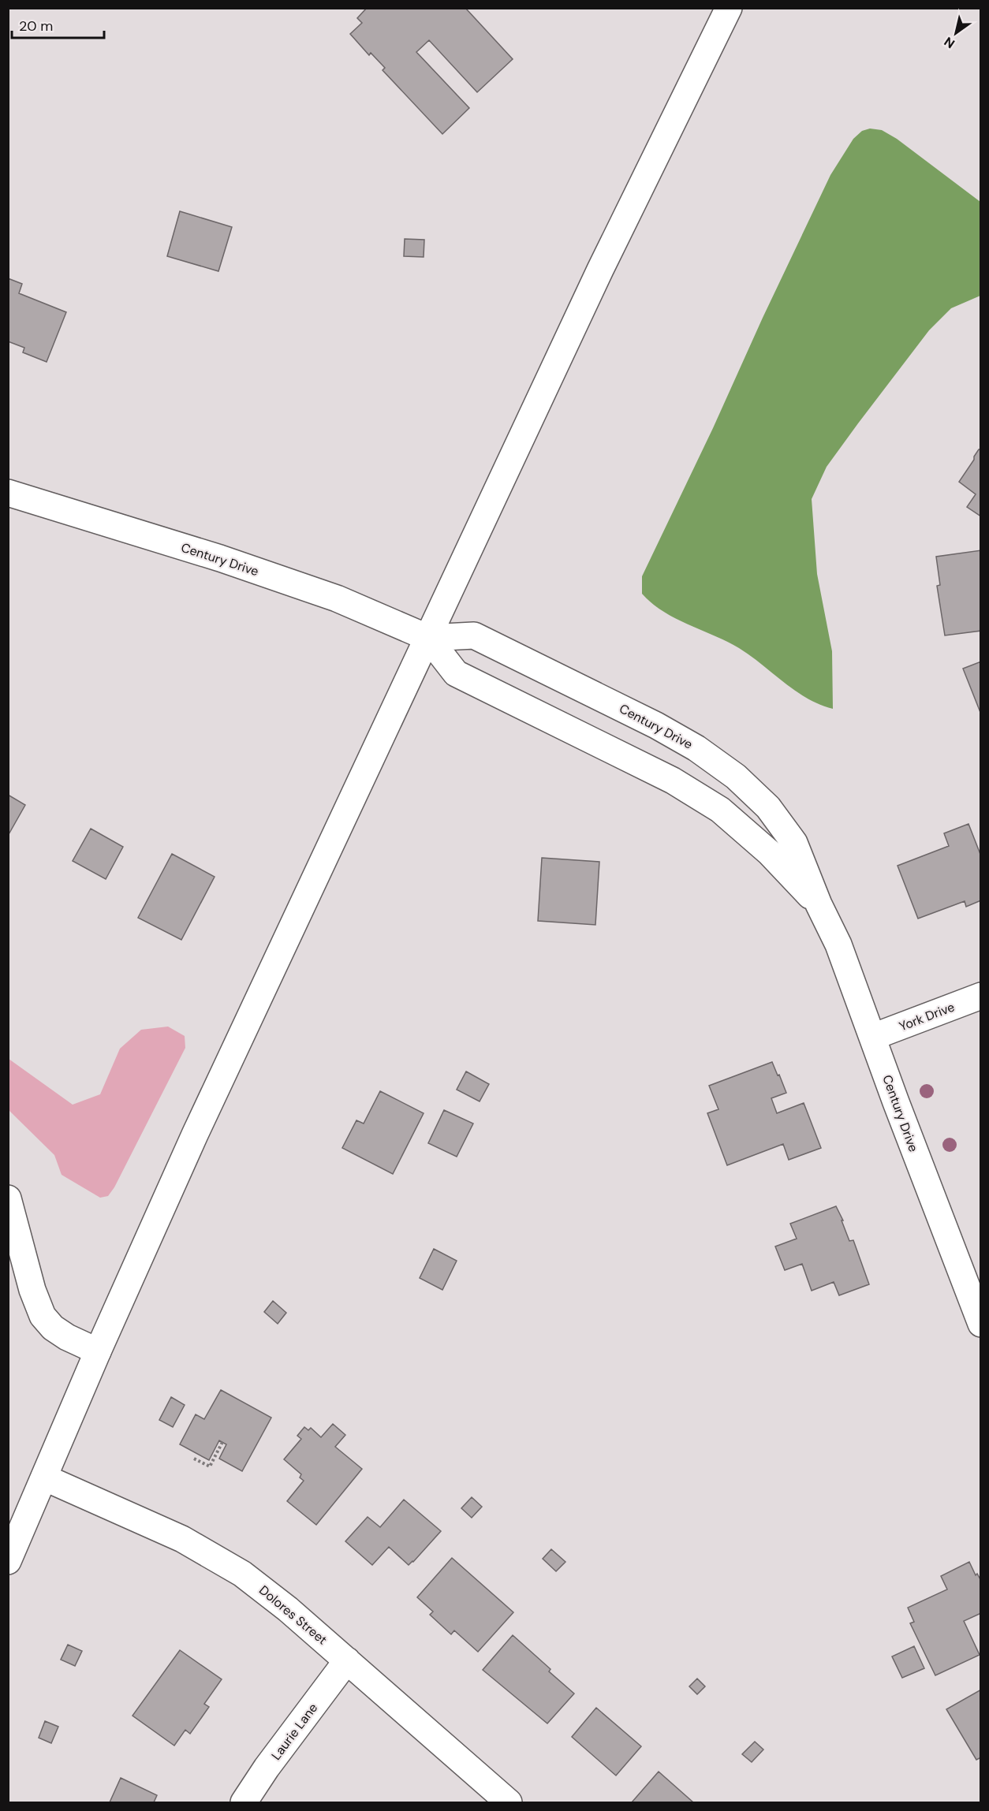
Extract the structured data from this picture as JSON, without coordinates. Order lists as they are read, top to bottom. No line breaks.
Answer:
{"streets":{"street":["Century Drive","York Drive","Dolores Street","Laurie Lane"]},"crossings":[["Century Drive","York Drive"],["Dolores Street","Laurie Lane"]],"scale_bar":"20 m","north":"bottom left"}
